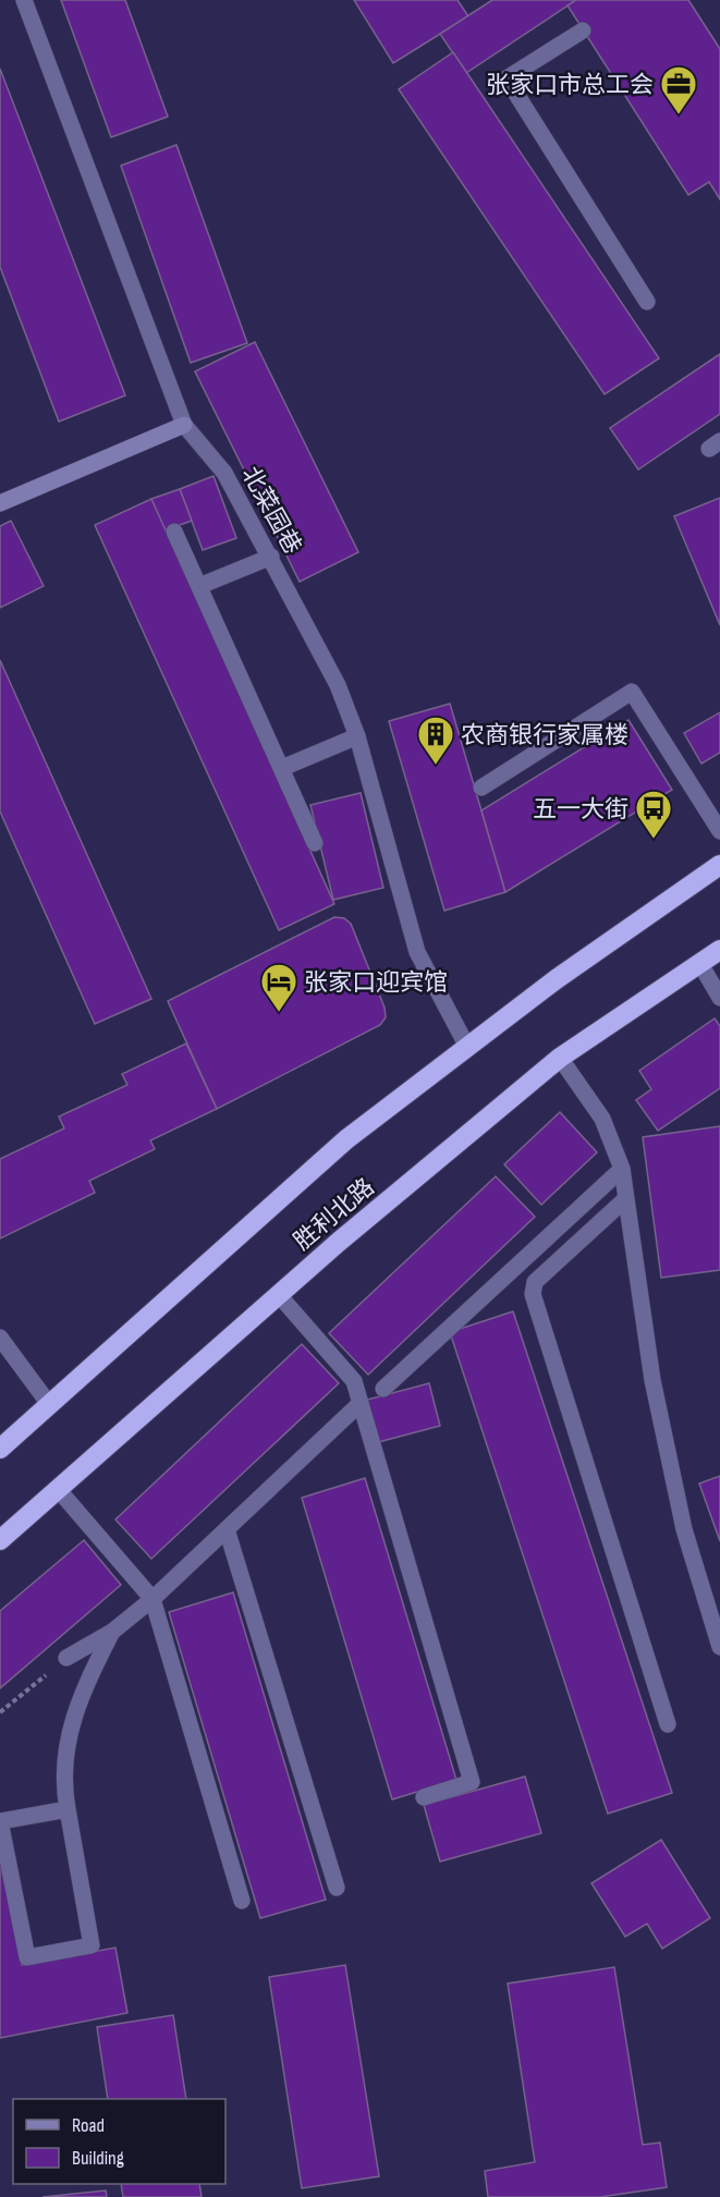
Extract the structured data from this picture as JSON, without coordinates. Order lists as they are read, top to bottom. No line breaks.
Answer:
{"streets":{"highway":["胜利北路"],"street":["北菜园巷"]},"crossings":[["北菜园巷","胜利北路"]],"places":{"office":["张家口市总工会"],"building":["农商银行家属楼"],"bus stop":["五一大街"],"hotel":["张家口迎宾馆"]},"legend":["Road","Building"]}
